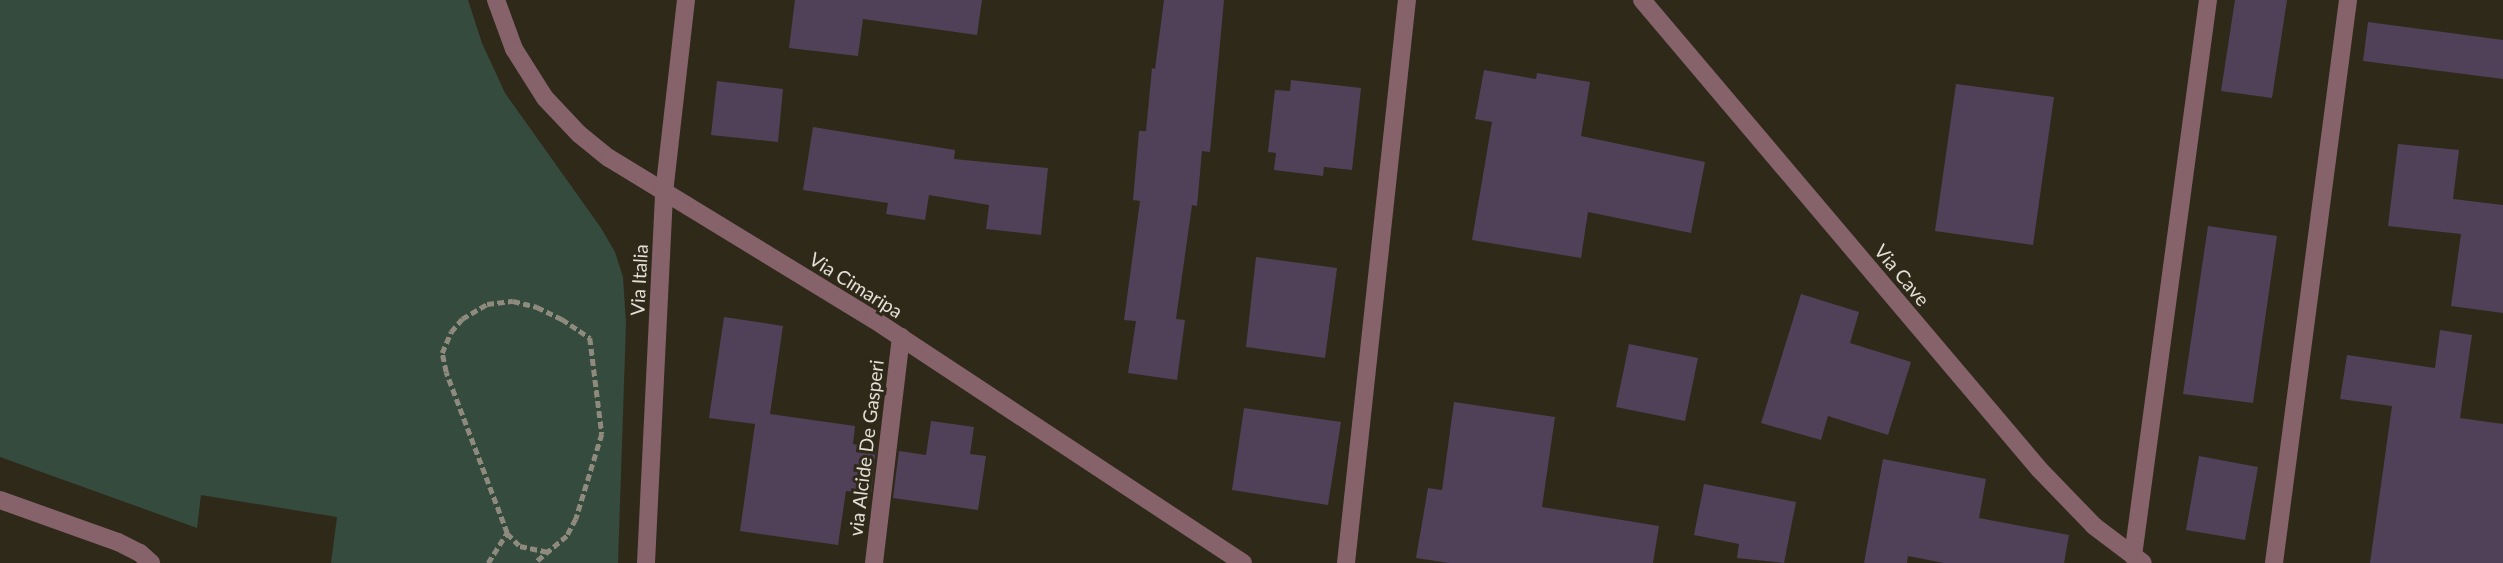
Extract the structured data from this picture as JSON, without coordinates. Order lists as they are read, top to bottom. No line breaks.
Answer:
{"streets":{"street":["Via Cave","Via Italia","Via Cimaripa","via Alcide De Gasperi"]},"crossings":[["Via Italia","Via Cimaripa"],["Via Cimaripa","via Alcide De Gasperi"]]}
